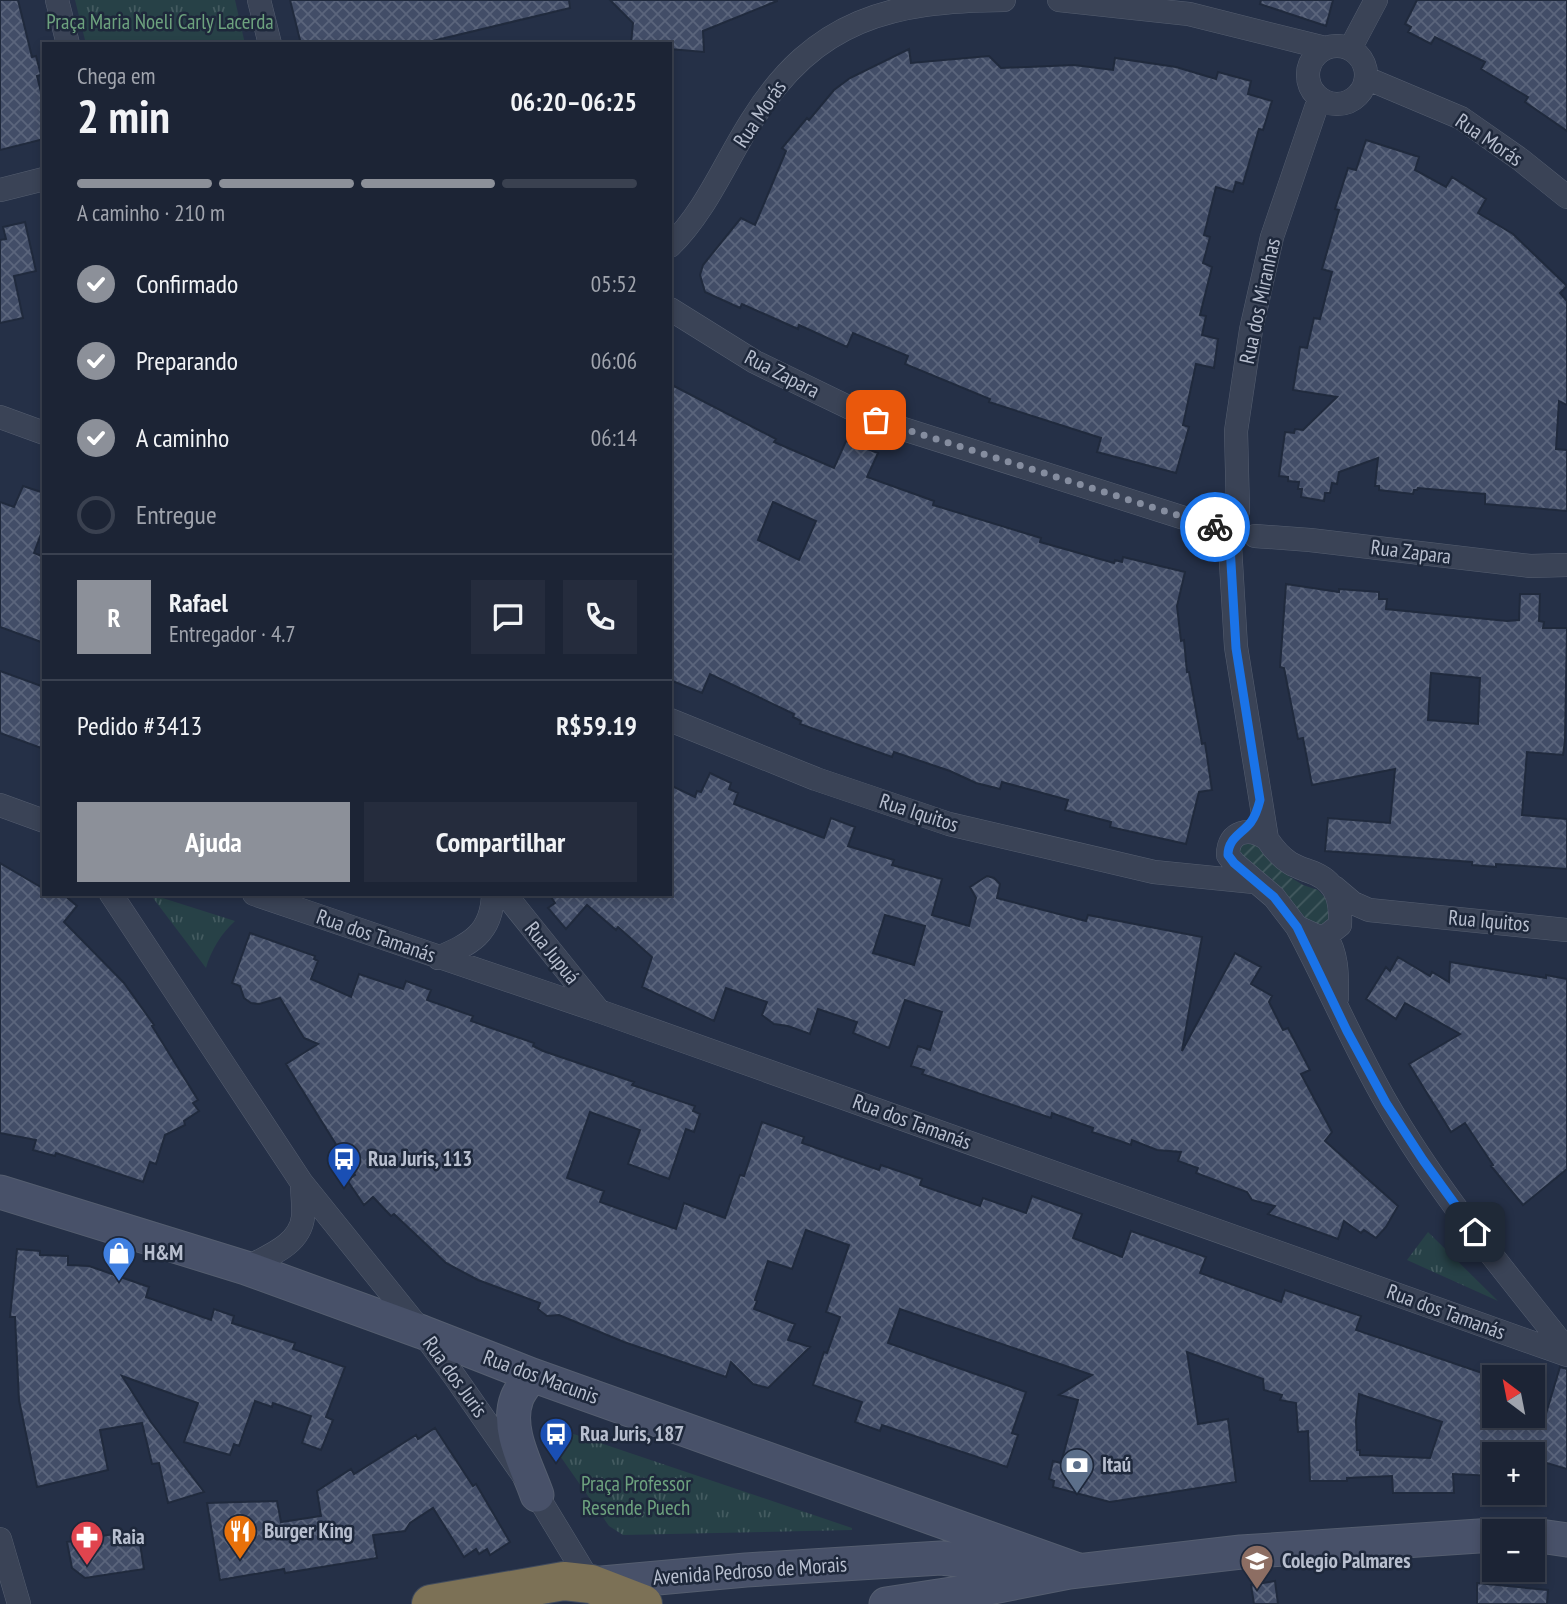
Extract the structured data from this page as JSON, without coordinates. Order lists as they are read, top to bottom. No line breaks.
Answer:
{"streets":{"highway":["Avenida Pedroso de Morais"],"main road":["Rua dos Macunis"],"street":["Rua Morás","Rua dos Miranhas","Rua Zapara","Rua Iquitos","Rua dos Tamanás","Rua Jupuá","Rua dos Juris"]},"crossings":[["Rua Morás","Rua dos Miranhas"],["Rua dos Miranhas","Rua Zapara"],["Rua dos Tamanás","Rua Jupuá"],["Rua dos Juris","Rua dos Macunis"],["Rua dos Juris","Avenida Pedroso de Morais"],["Rua dos Macunis","Avenida Pedroso de Morais"]],"parks":["Praça Maria Noeli Carly Lacerda","Praça Professor Resende Puech"],"places":{"bus stop":["Rua Juris, 113","Rua Juris, 187"],"shop":["H&M"],"bank":["Itaú"],"restaurant":["Burger King"],"pharmacy":["Raia"],"school or university":["Colegio Palmares"]},"north":"top left","page":{"heading":["2 min","Chega em","06:20–06:25"],"panel":["Rafael","Entregador · 4.7","Pedido #3413","R$59.19"],"bar":"A caminho · 210 m","list":[["Confirmado","05:52"],["Preparando","06:06"],["A caminho","06:14"],"Entregue"],"round":"R","buttons":["Ajuda","Compartilhar"],"map_buttons":["+","−"]}}
